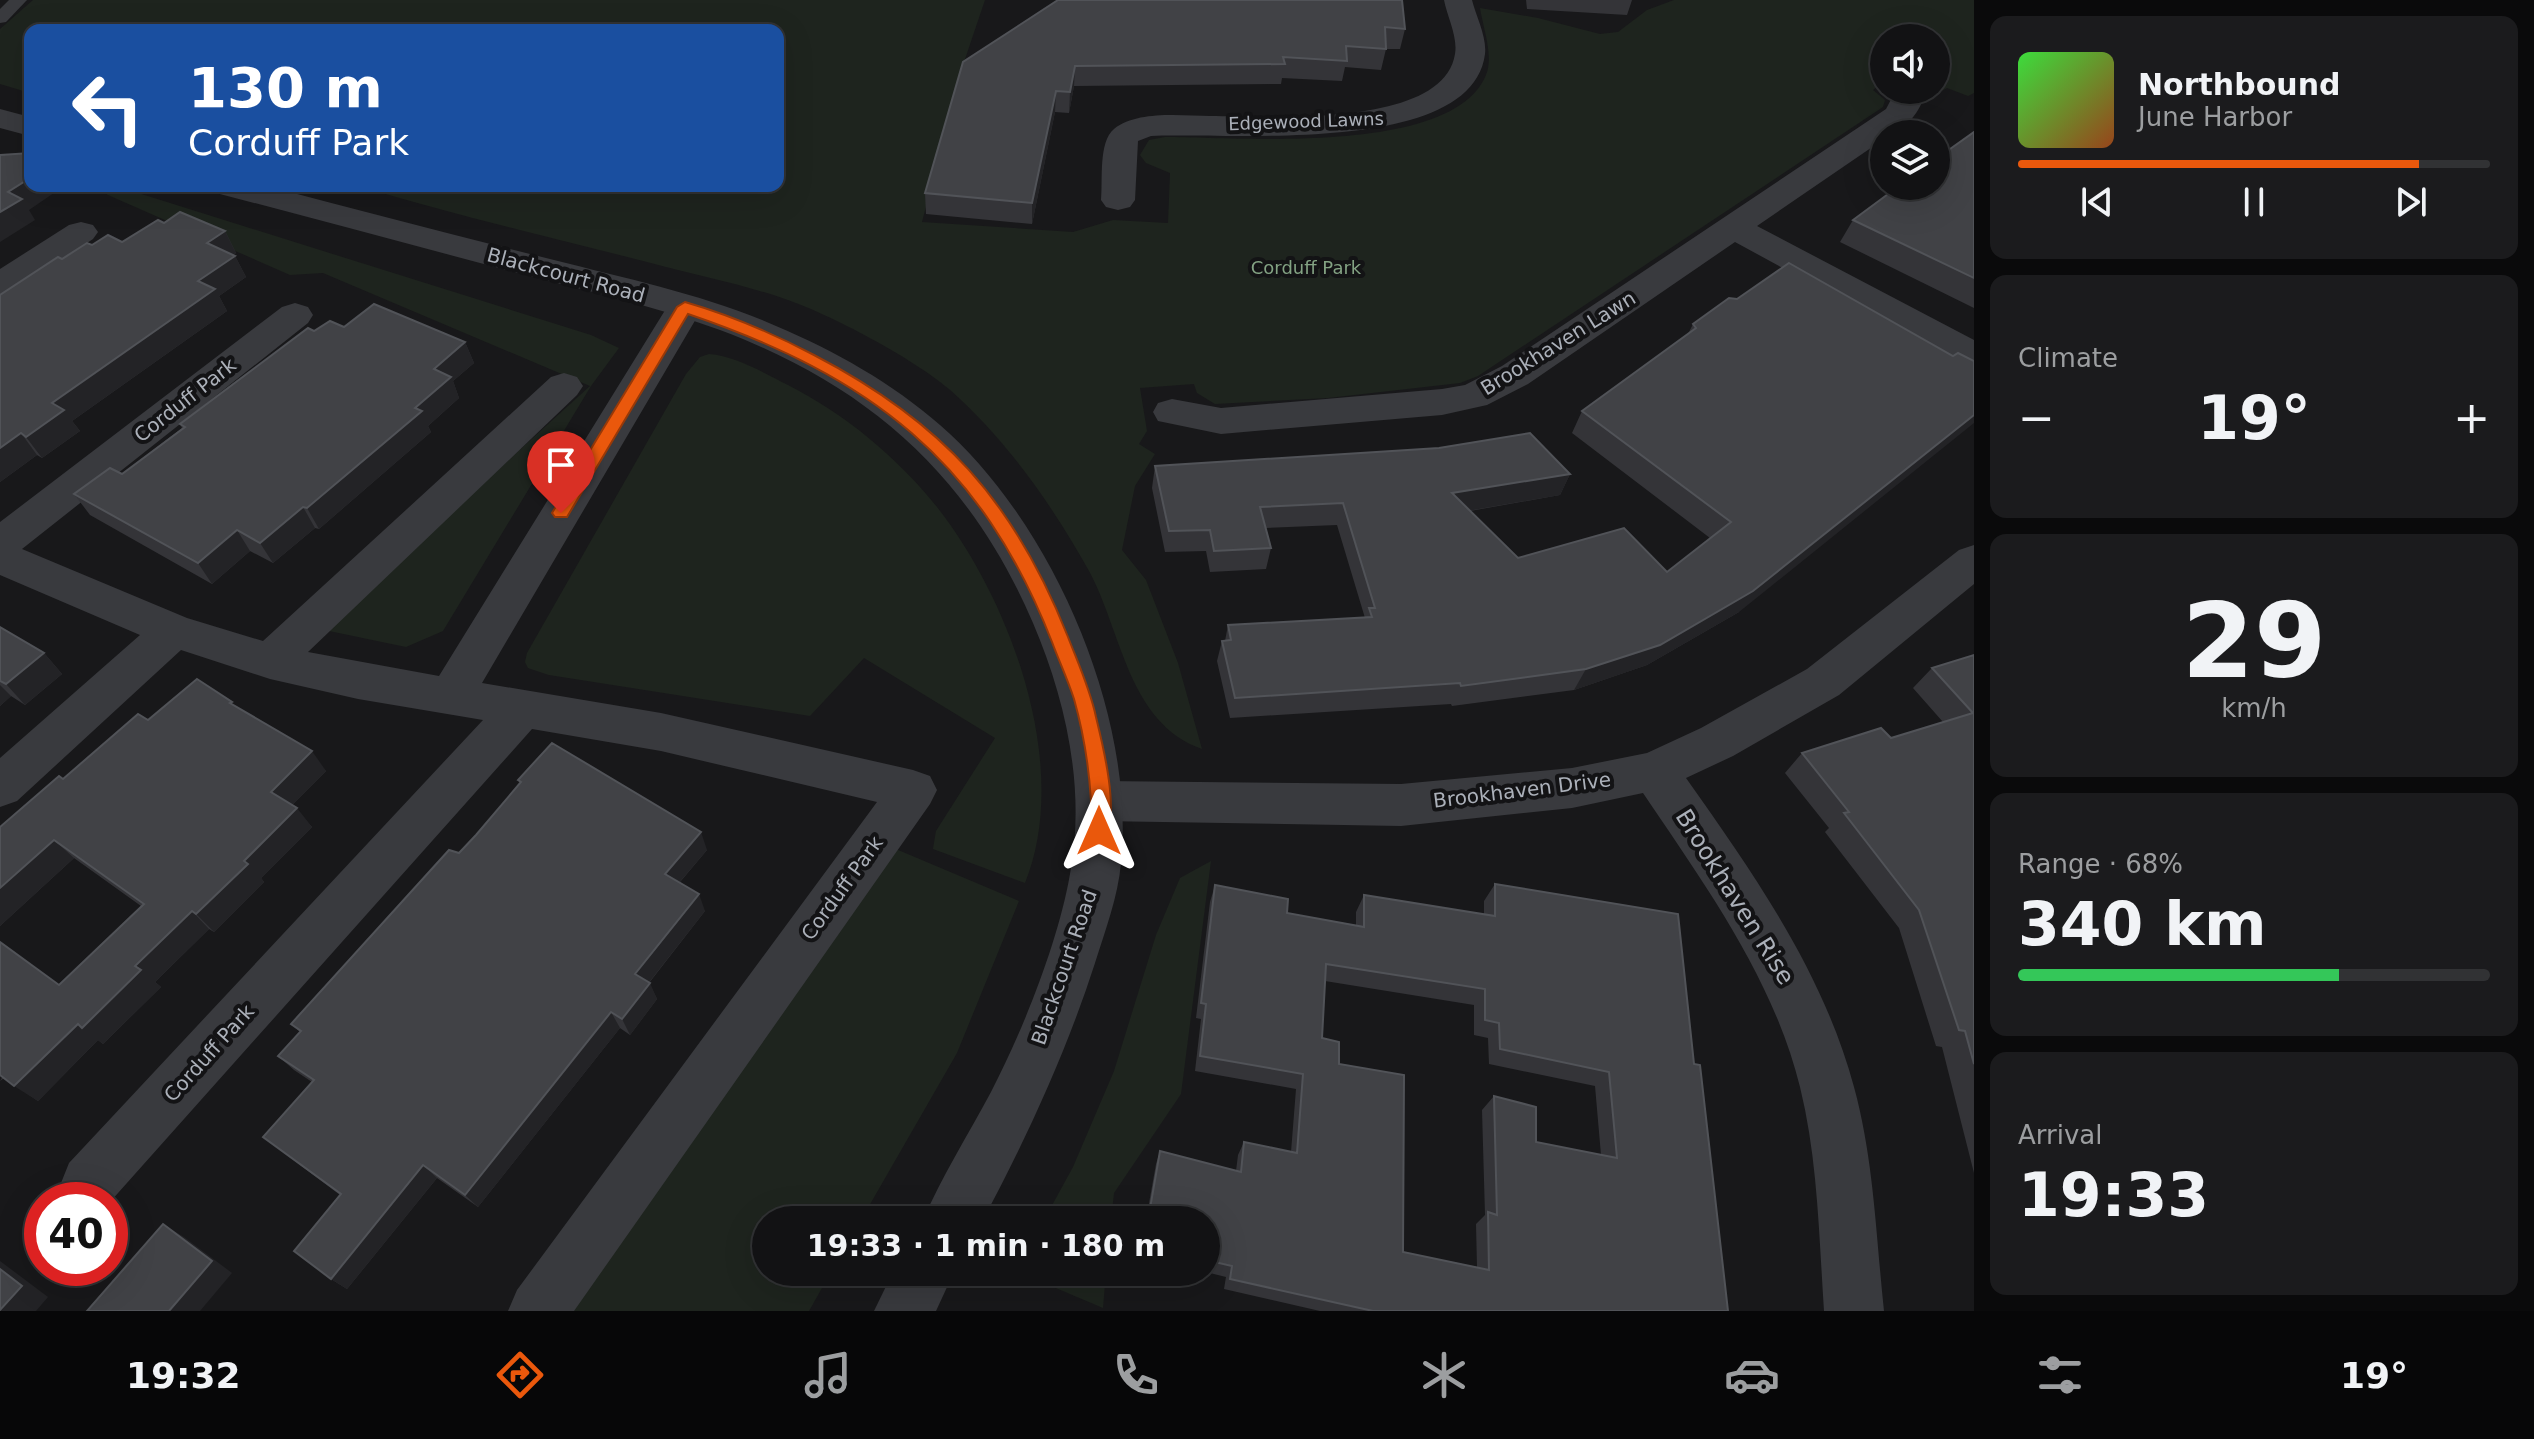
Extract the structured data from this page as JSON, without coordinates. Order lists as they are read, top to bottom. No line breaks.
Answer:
{"streets":{"street":["Edgewood Lawns","Blackcourt Road","Brookhaven Lawn","Corduff Park","Brookhaven Drive","Brookhaven Rise"]},"crossings":[["Blackcourt Road","Brookhaven Drive"],["Brookhaven Drive","Brookhaven Rise"]],"parks":["Corduff Park"],"page":{"turn":["130 m","Corduff Park"],"song":["Northbound","June Harbor"],"tile":["Climate",["29","km/h"],["Range · 68%","340 km"],["Arrival","19:33"]],"heat":["−","19°","+"],"limit":"40","trip":"19:33 · 1 min · 180 m","tabs":["19:32","19°"]}}
